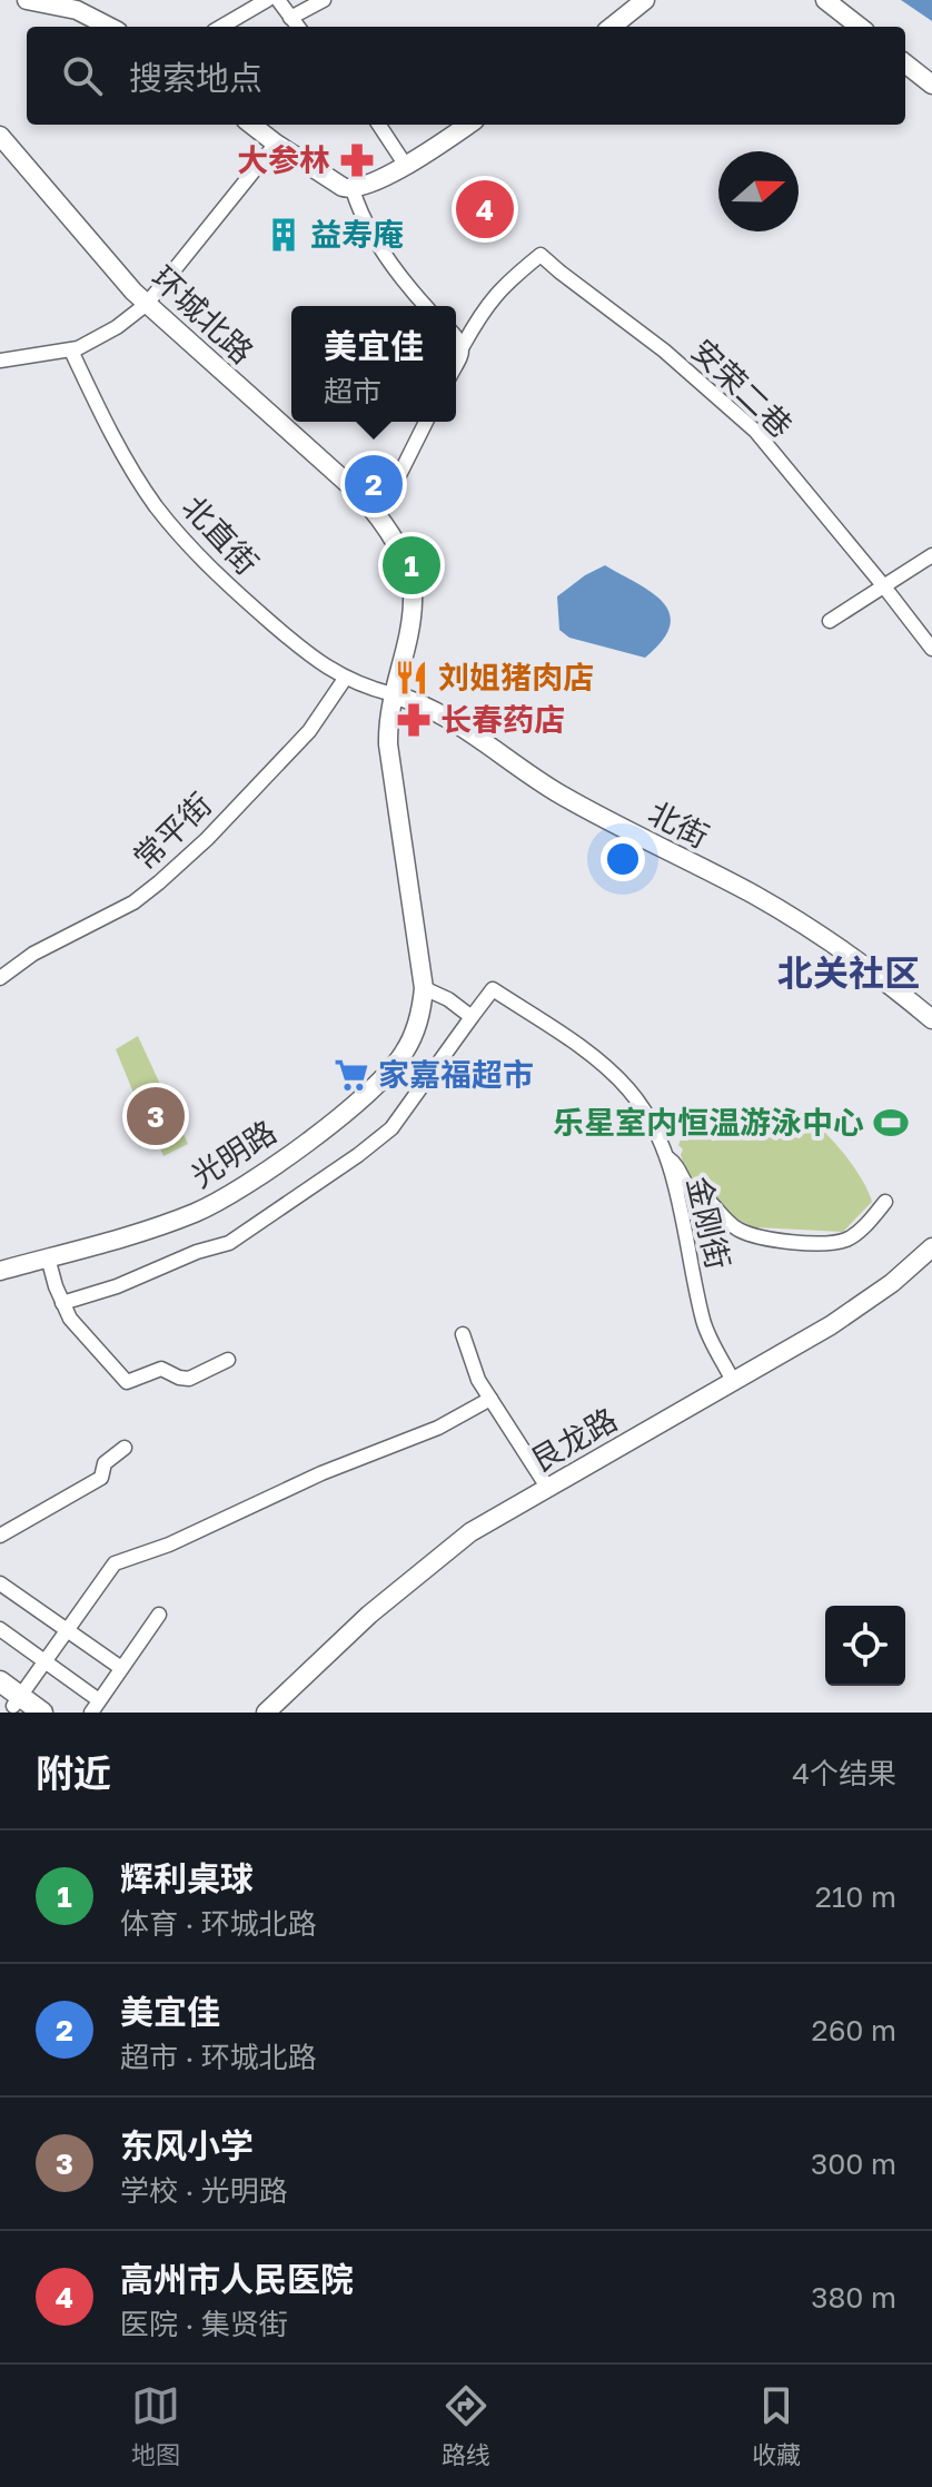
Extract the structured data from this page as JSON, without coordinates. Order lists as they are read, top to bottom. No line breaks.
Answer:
{"streets":{"street":["环城北路","安荣二巷","北直街","北街","常平街","光明路","金刚街","艮龙路"]},"crossings":[["环城北路","北直街"],["环城北路","北街"],["环城北路","光明路"],["北直街","北街"],["北直街","常平街"],["金刚街","艮龙路"]],"districts":["北关社区"],"places":{"pharmacy":["大参林","长春药店"],"building":["益寿庵"],"restaurant":["刘姐猪肉店"],"supermarket":["家嘉福超市"],"sports":["乐星室内恒温游泳中心"]},"north":"right","page":{"search":"搜索地点","pins":["4","2","1","3"],"popup":["美宜佳","超市"],"heading":["附近","4个结果"],"list":[{"mark":"1","name":"辉利桌球","note":"体育 · 环城北路","value":"210 m"},{"mark":"2","name":"美宜佳","note":"超市 · 环城北路","value":"260 m"},{"mark":"3","name":"东风小学","note":"学校 · 光明路","value":"300 m"},{"mark":"4","name":"高州市人民医院","note":"医院 · 集贤街","value":"380 m"}],"nav":["地图","路线","收藏"]}}
